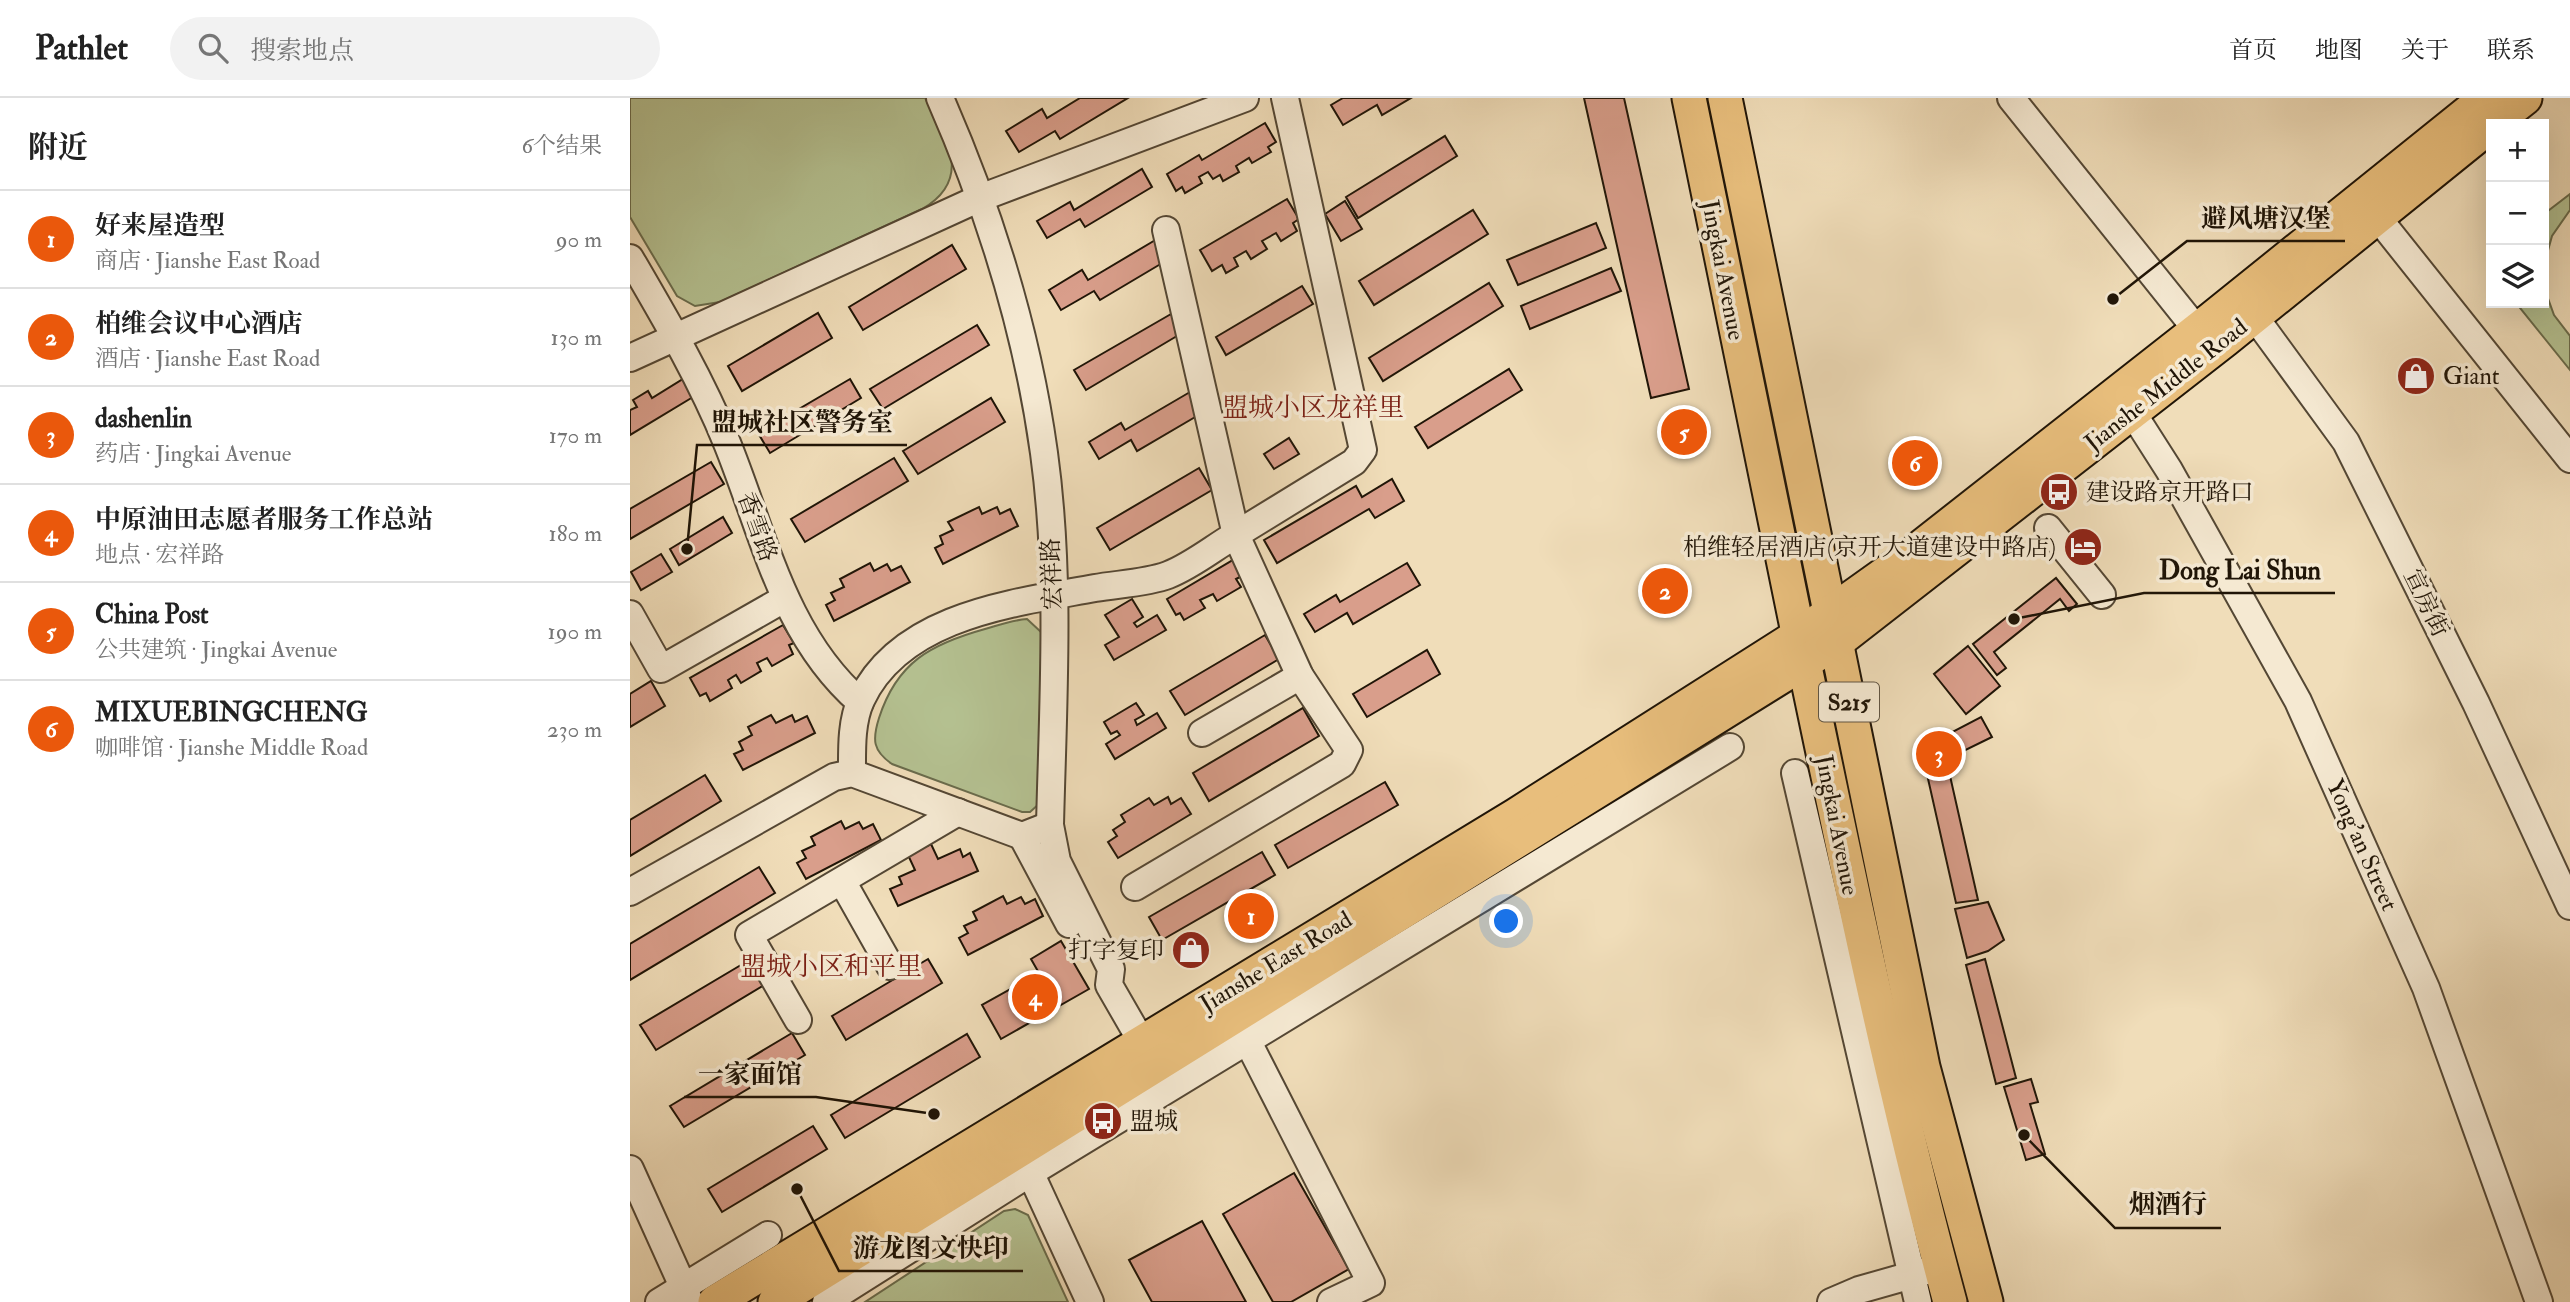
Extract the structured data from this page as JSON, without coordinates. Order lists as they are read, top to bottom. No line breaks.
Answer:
{"streets":{"main road":["Jingkai Avenue","Jianshe Middle Road","S215","Jianshe East Road"],"street":["香雪路","宏祥路","宣房街","Yong'an Street"]},"crossings":[["Jingkai Avenue","Jianshe Middle Road"],["Jingkai Avenue","Jianshe East Road"],["Jianshe Middle Road","宣房街"],["Jianshe Middle Road","Yong'an Street"],["Jianshe Middle Road","Jianshe East Road"],["宏祥路","Jianshe East Road"]],"districts":["盟城小区龙祥里","盟城小区和平里"],"places":{"other":["避风塘汉堡","盟城社区警务室","Dong Lai Shun","一家面馆","烟酒行","游龙图文快印"],"shop":["Giant","打字复印"],"bus stop":["建设路京开路口","盟城"],"hotel":["柏维轻居酒店(京开大道建设中路店)"]},"page":{"header":"Pathlet","search":"搜索地点","nav":["首页","地图","关于","联系"],"heading":["附近","6个结果"],"map_buttons":["+","−"],"list":[{"mark":"1","name":"好来屋造型","note":"商店 · Jianshe East Road","value":"90 m"},{"mark":"2","name":"柏维会议中心酒店","note":"酒店 · Jianshe East Road","value":"130 m"},{"mark":"3","name":"dashenlin","note":"药店 · Jingkai Avenue","value":"170 m"},{"mark":"4","name":"中原油田志愿者服务工作总站","note":"地点 · 宏祥路","value":"180 m"},{"mark":"5","name":"China Post","note":"公共建筑 · Jingkai Avenue","value":"190 m"},{"mark":"6","name":"MIXUEBINGCHENG","note":"咖啡馆 · Jianshe Middle Road","value":"230 m"}],"pins":["5","6","2","3","1","4"]}}
